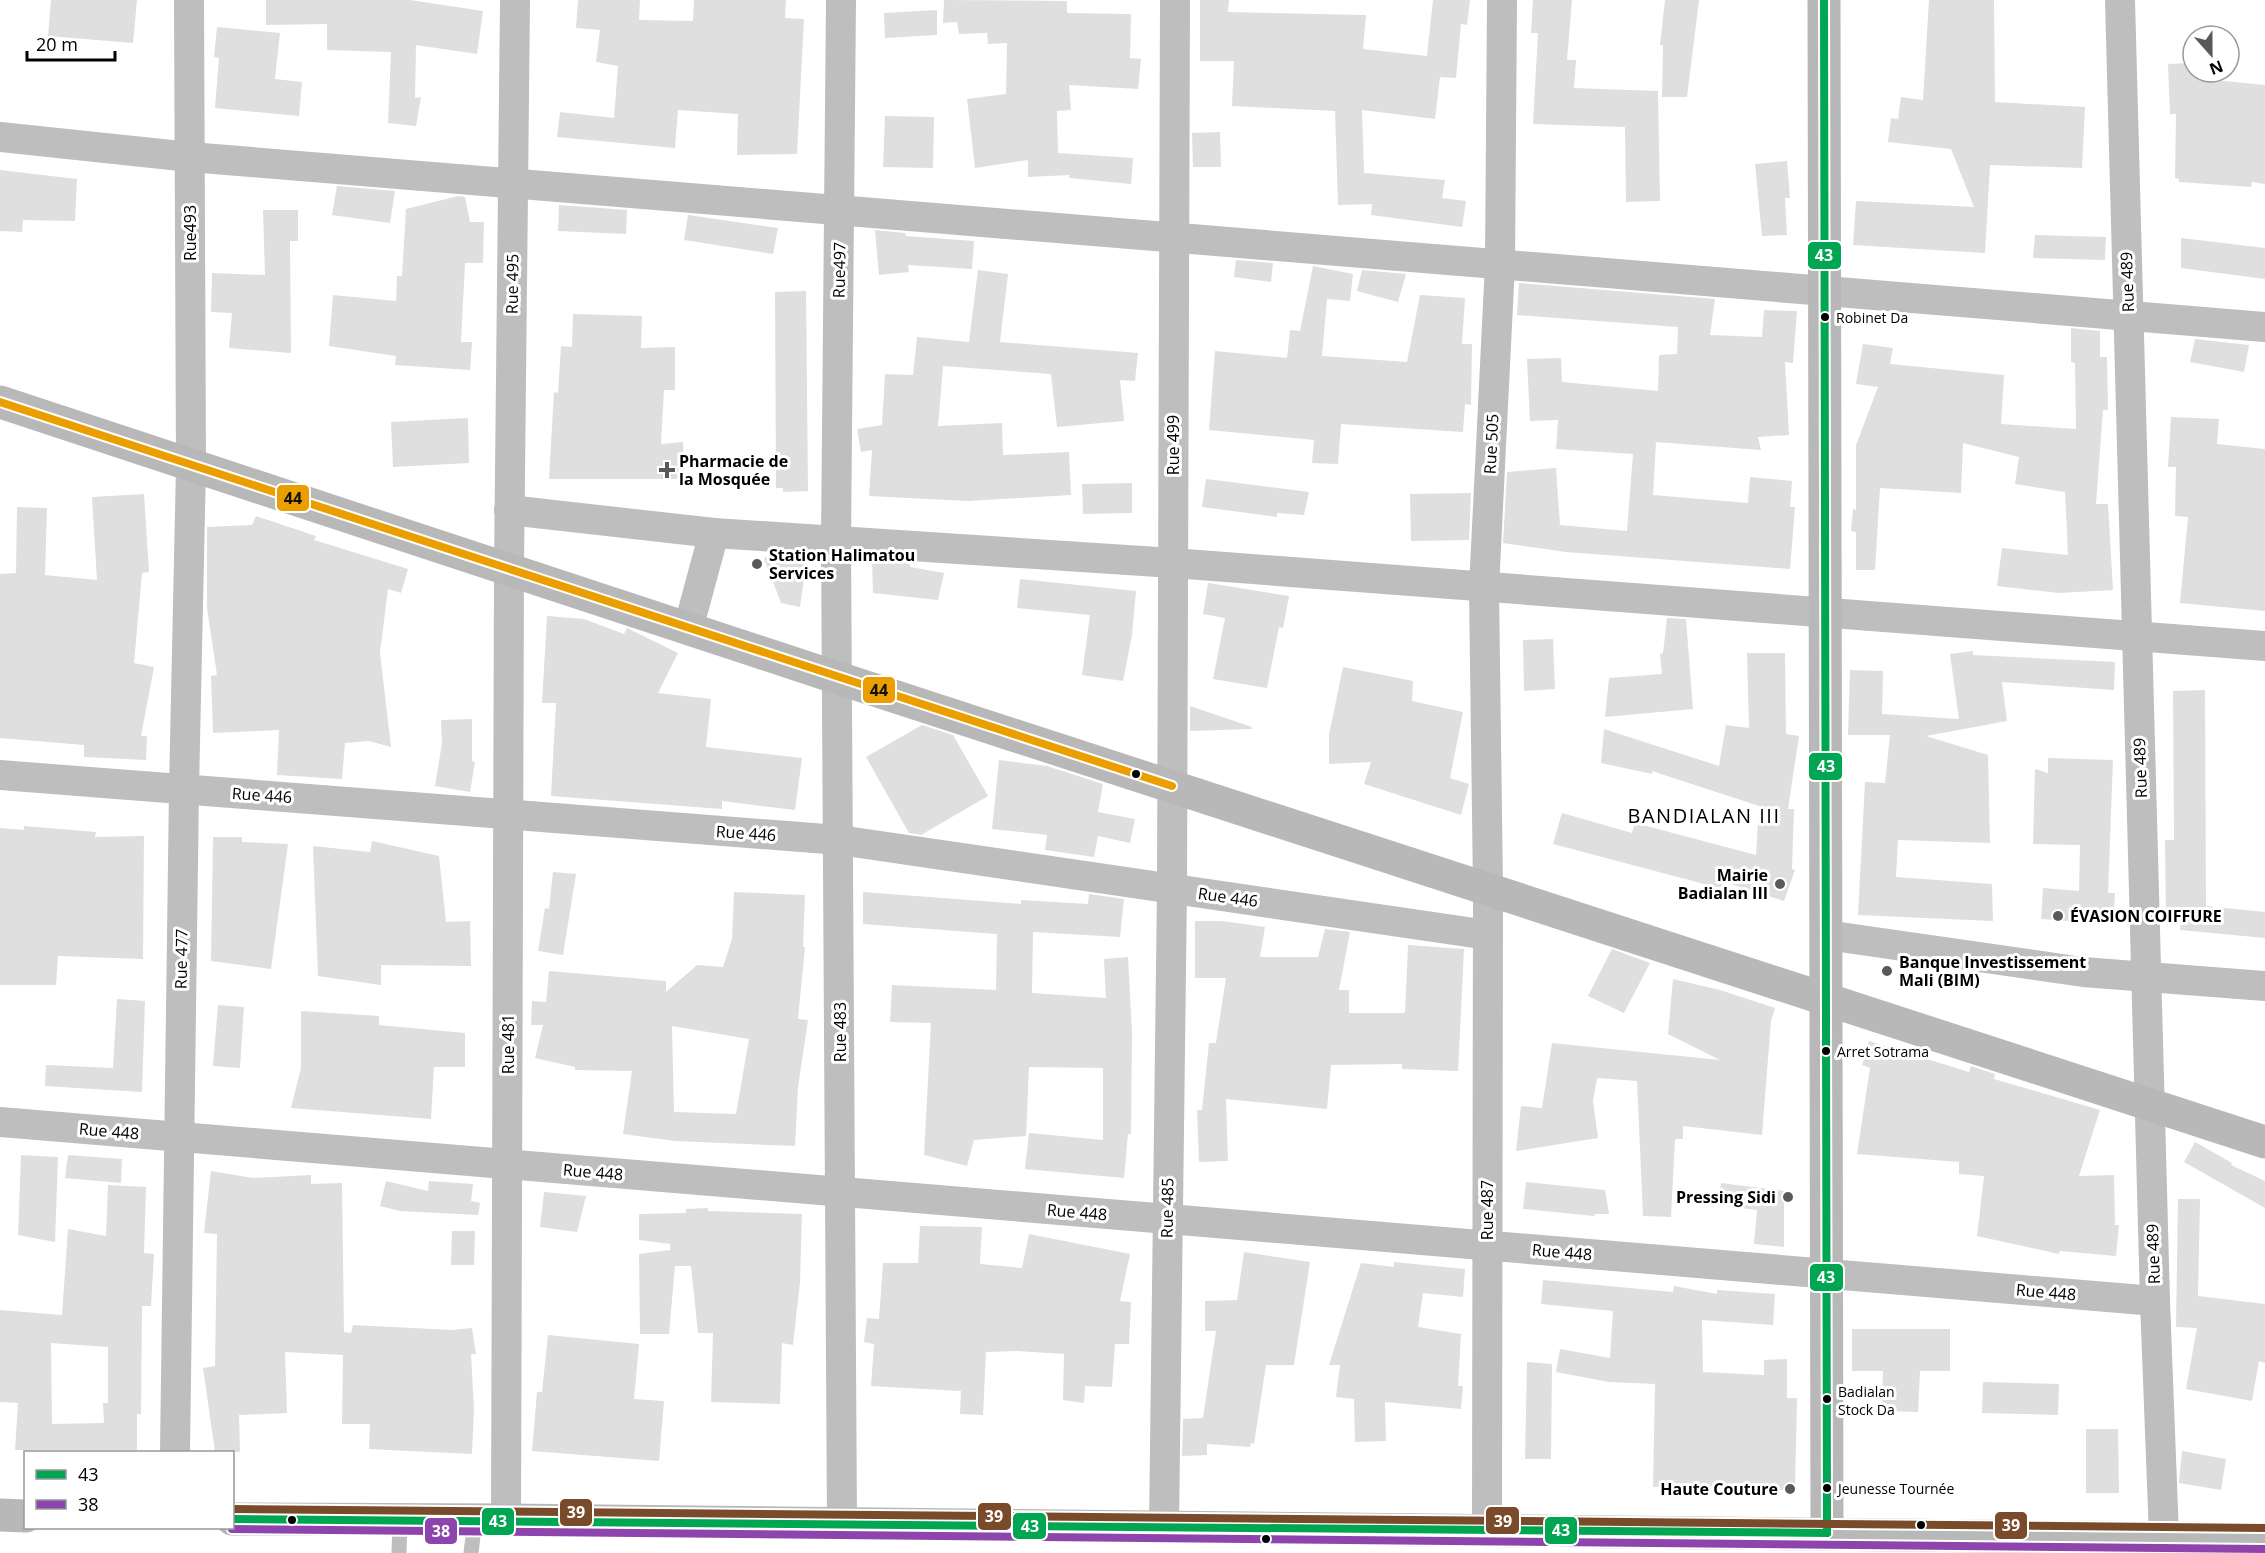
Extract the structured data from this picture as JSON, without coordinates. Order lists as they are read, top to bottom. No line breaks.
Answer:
{"streets":{"street":["Rue493","Rue497","Rue 489","Rue 495","Rue 505","Rue 499","Rue 446","Rue 477","Rue 483","Rue 481","Rue 448","Rue 485","Rue 487"]},"crossings":[["Rue493","Rue 477"],["Rue497","Rue 483"],["Rue 489","Rue 448"],["Rue 495","Rue 481"],["Rue 505","Rue 487"],["Rue 499","Rue 446"],["Rue 499","Rue 485"],["Rue 446","Rue 477"],["Rue 446","Rue 483"],["Rue 446","Rue 481"],["Rue 446","Rue 485"],["Rue 446","Rue 487"],["Rue 477","Rue 448"],["Rue 483","Rue 448"],["Rue 481","Rue 448"],["Rue 448","Rue 485"],["Rue 448","Rue 487"]],"districts":["BANDIALAN III"],"places":{"other":["Robinet Da","Station Halimatou Services","Mairie Badialan III","ÉVASION COIFFURE","Banque Investissement Mali (BIM)","Arret Sotrama","Pressing Sidi","Badialan Stock Da","Jeunesse Tournée","Haute Couture"],"health":["Pharmacie de la Mosquée"]},"lines":["transit line 43","transit line 44","transit line 39","transit line 38"],"legend":["43","38"],"scale_bar":"20 m","north":"bottom"}
